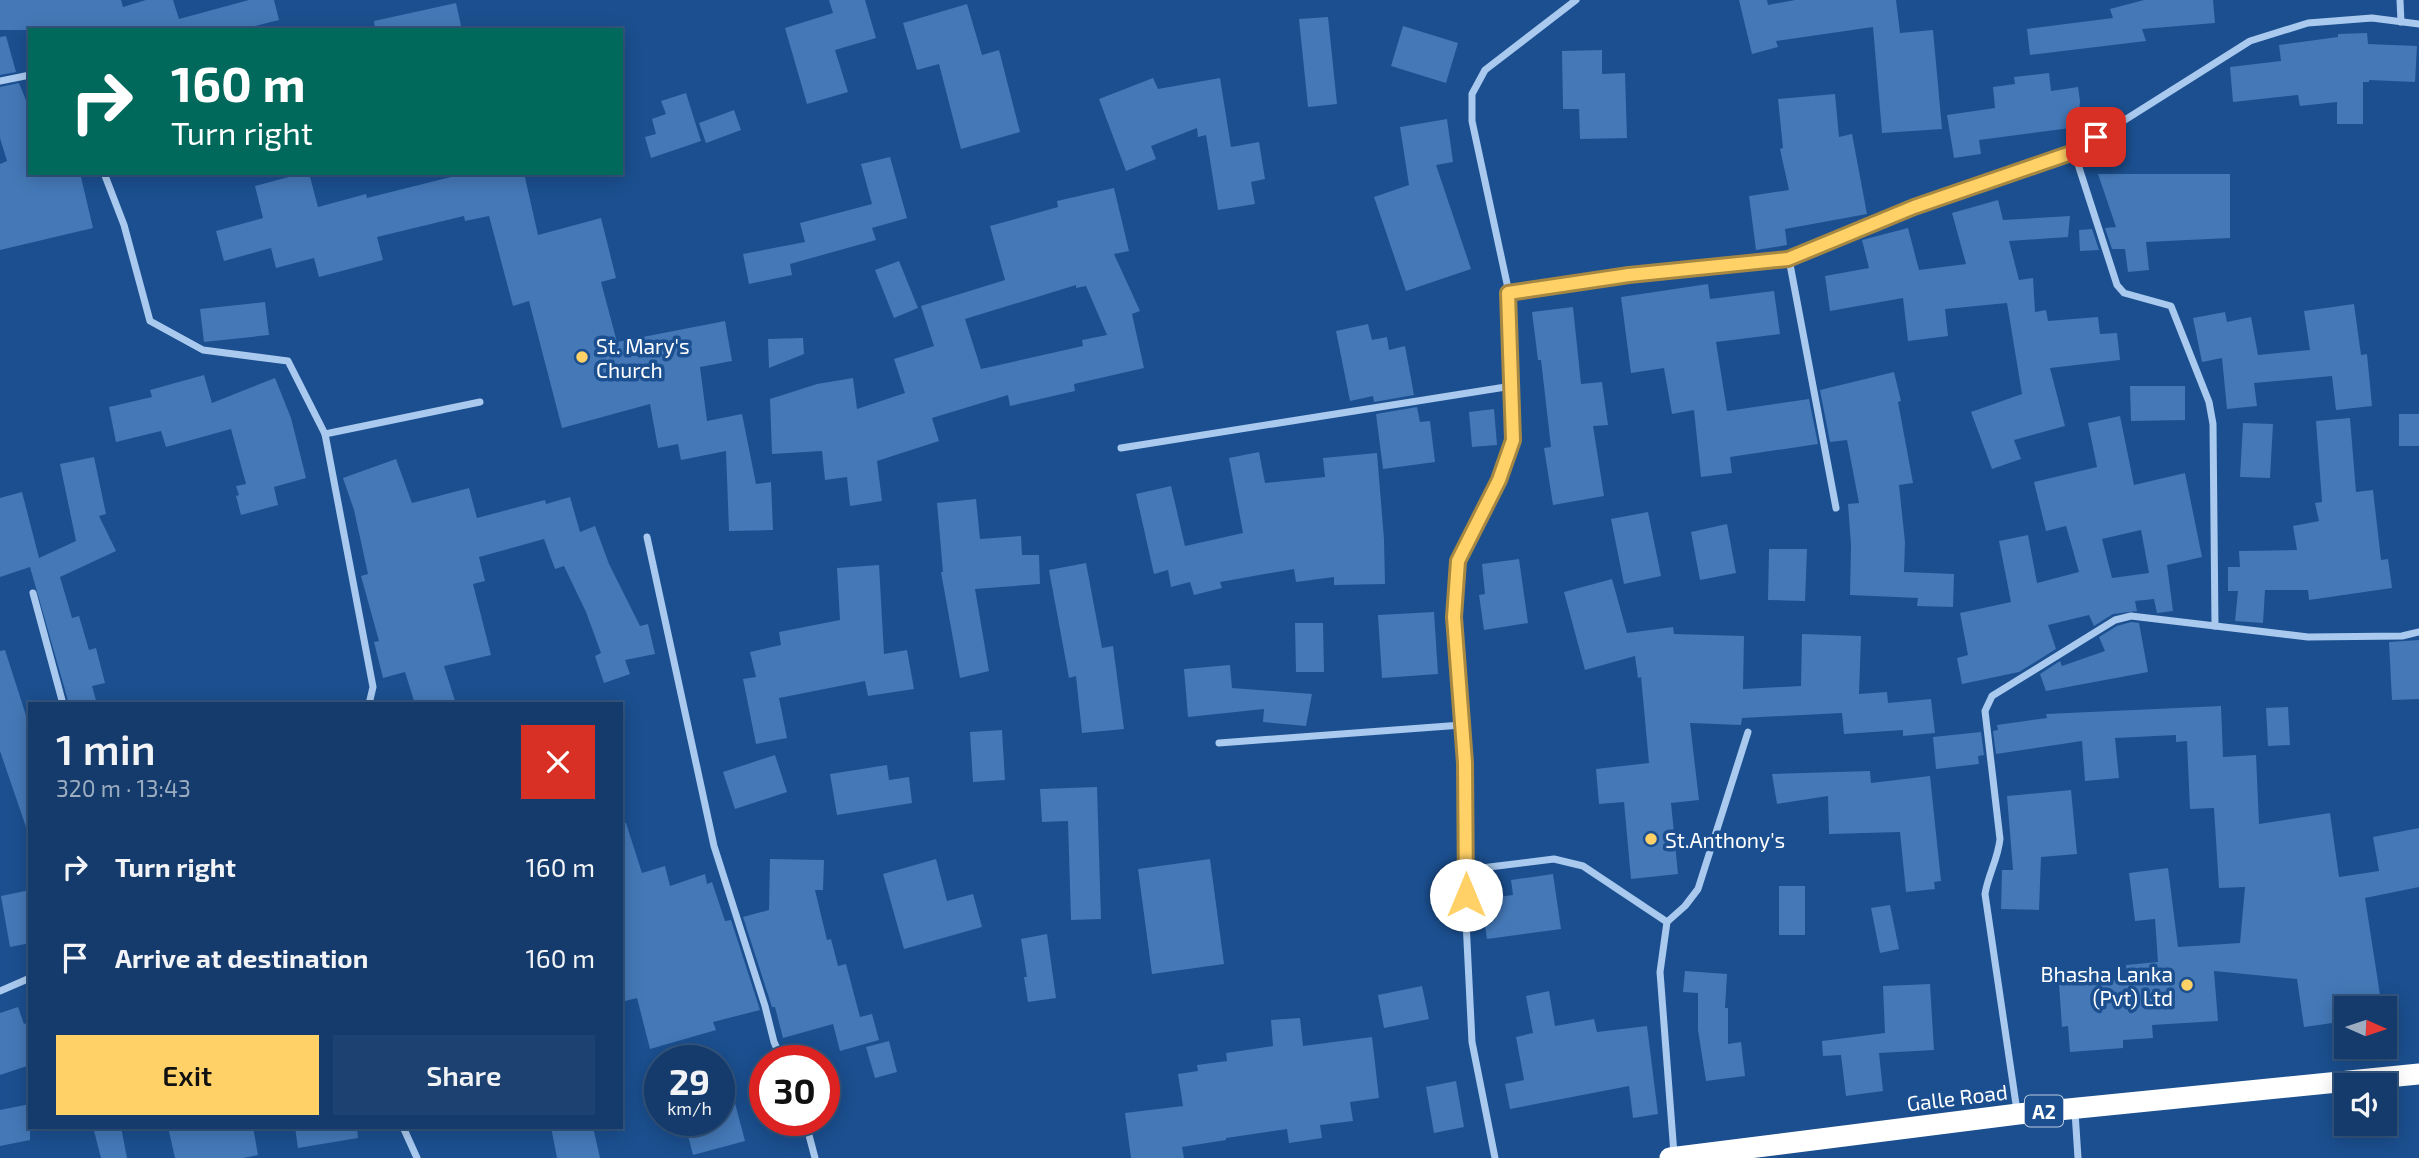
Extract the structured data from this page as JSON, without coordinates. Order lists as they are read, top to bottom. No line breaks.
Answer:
{"streets":{"highway":["Galle Road","A2"]},"places":["St. Mary's Church","St.Anthony's","Bhasha Lanka (Pvt) Ltd"],"north":"right","page":{"turn":["160 m","Turn right"],"heading":["1 min","320 m · 13:43"],"list":[{"name":"Turn right","value":"160 m"},{"name":"Arrive at destination","value":"160 m"}],"buttons":["Exit","Share"],"speed":"29 km/h","limit":"30"}}
